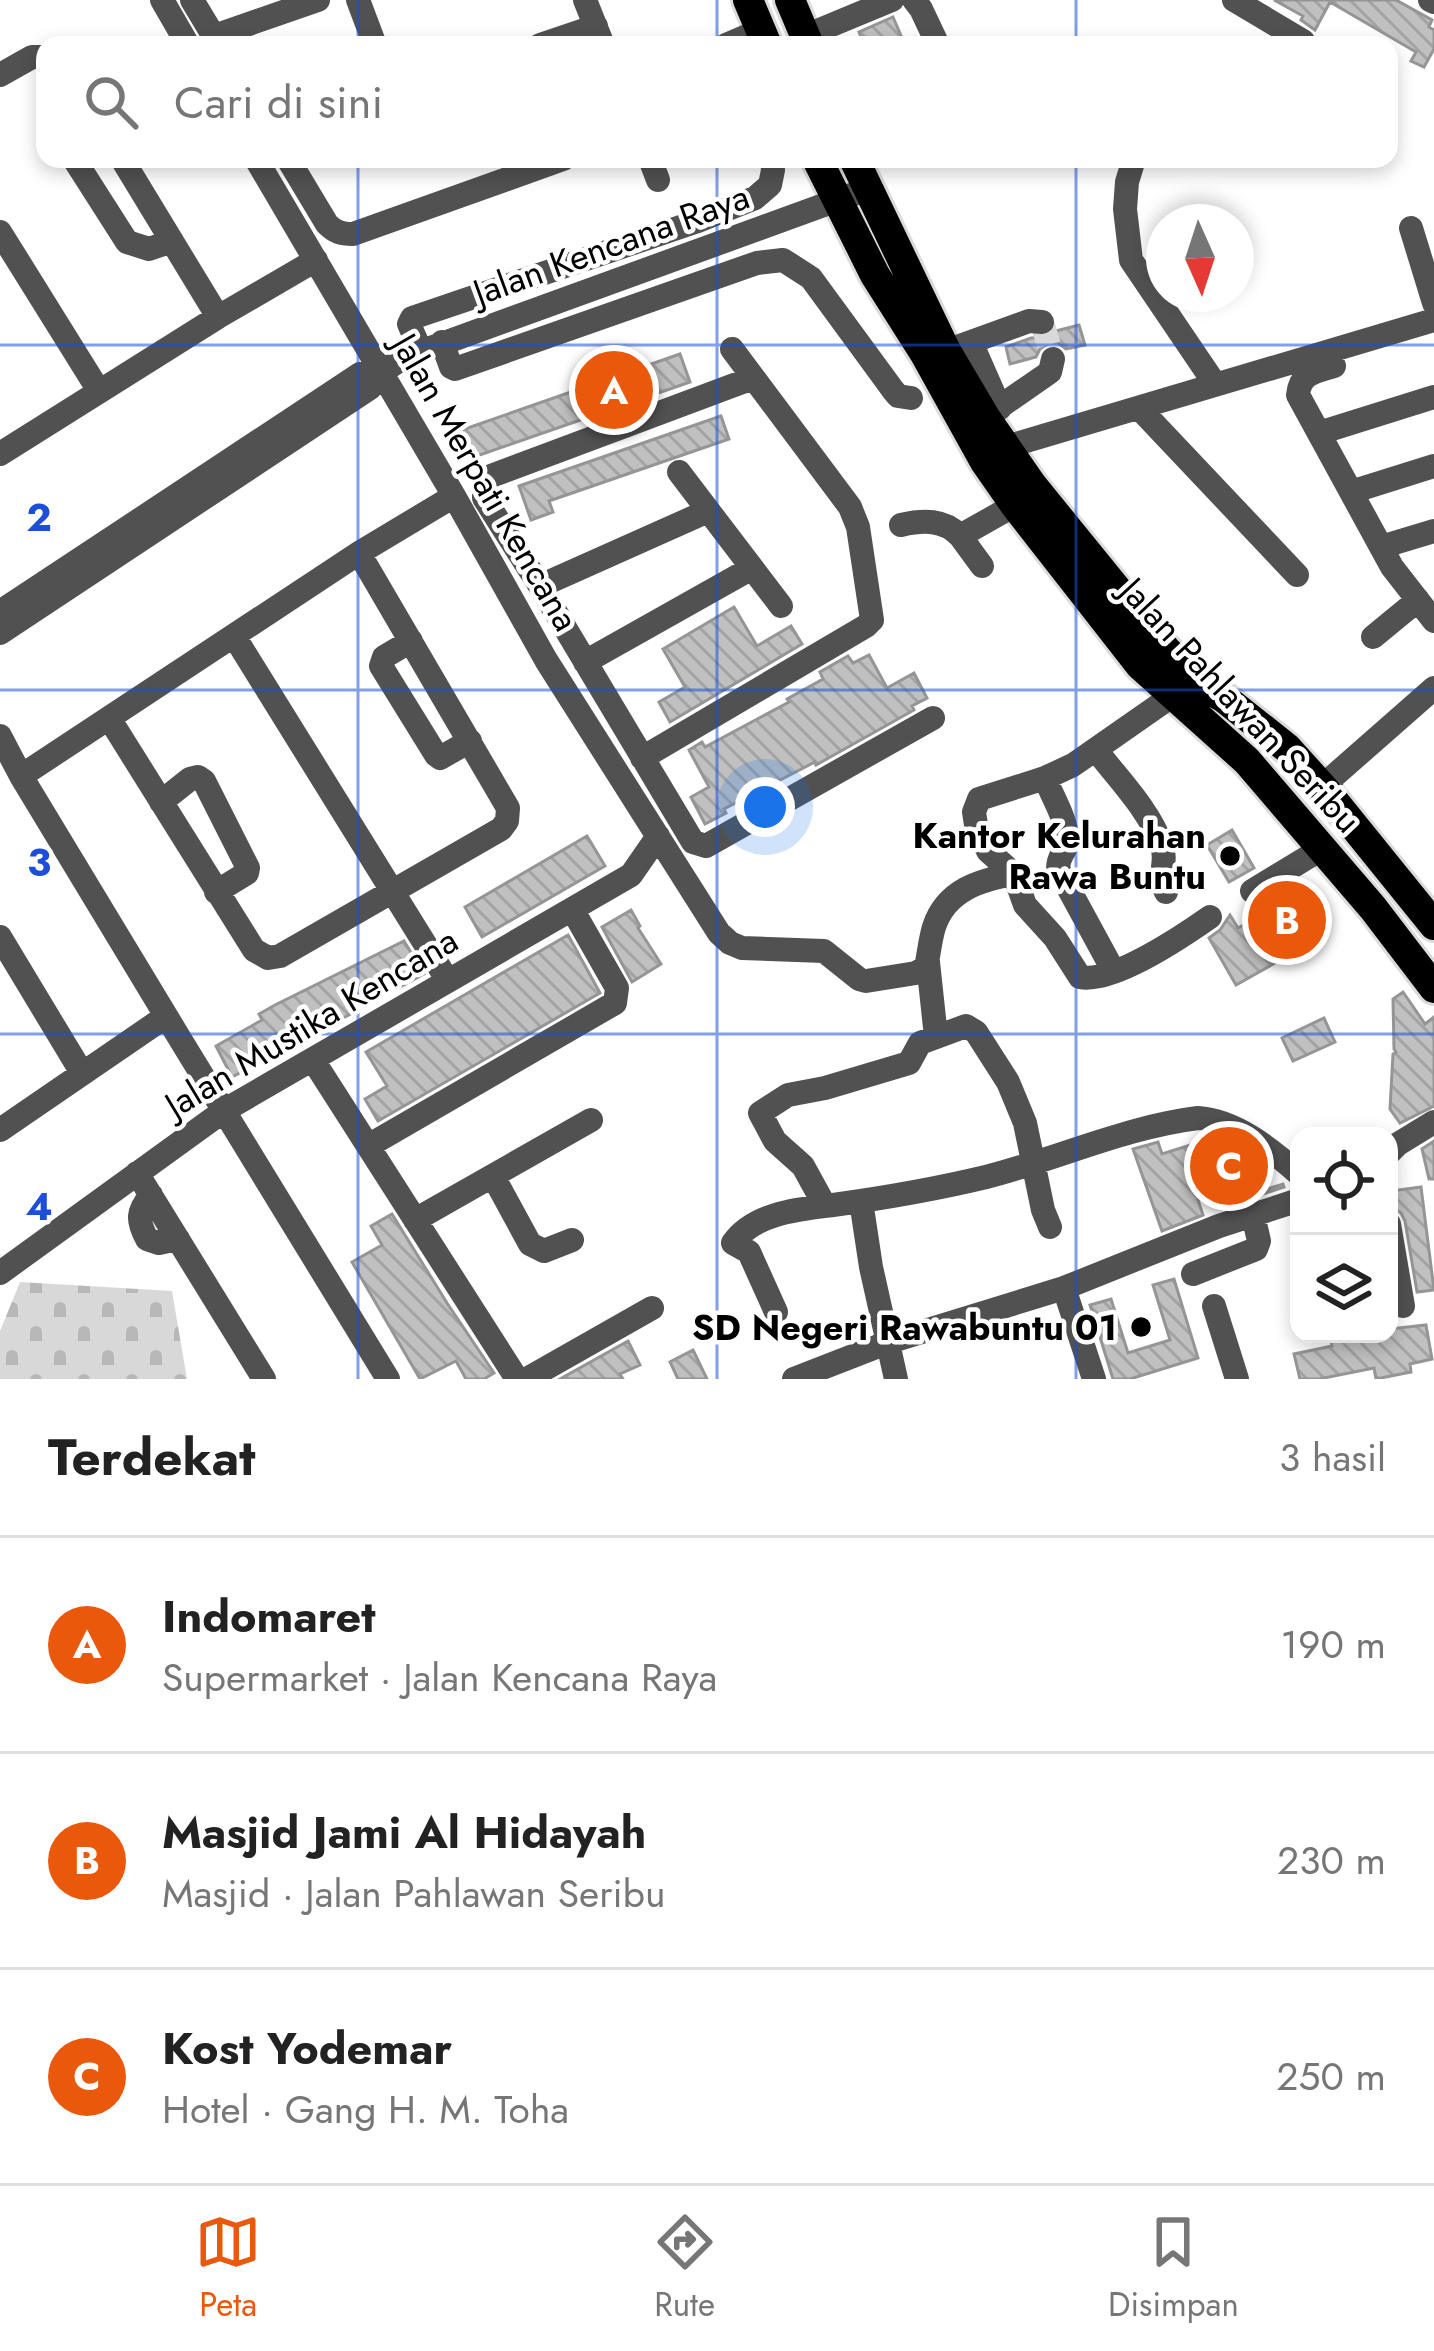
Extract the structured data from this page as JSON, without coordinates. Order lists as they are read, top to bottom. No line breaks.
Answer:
{"streets":{"main road":["Jalan Pahlawan Seribu"],"street":["Jalan Kencana Raya","Jalan Merpati Kencana","Jalan Mustika Kencana"]},"crossings":[["Jalan Kencana Raya","Jalan Merpati Kencana"],["Jalan Kencana Raya","Jalan Pahlawan Seribu"],["Jalan Merpati Kencana","Jalan Mustika Kencana"]],"places":["Kantor Kelurahan Rawa Buntu","SD Negeri Rawabuntu 01"],"north":"bottom","page":{"search":"Cari di sini","pins":["A","B","C"],"heading":["Terdekat","3 hasil"],"list":[{"mark":"A","name":"Indomaret","note":"Supermarket · Jalan Kencana Raya","value":"190 m"},{"mark":"B","name":"Masjid Jami Al Hidayah","note":"Masjid · Jalan Pahlawan Seribu","value":"230 m"},{"mark":"C","name":"Kost Yodemar","note":"Hotel · Gang H. M. Toha","value":"250 m"}],"nav":["Peta","Rute","Disimpan"]},"grid":{"rows":["2","3","4"]}}
